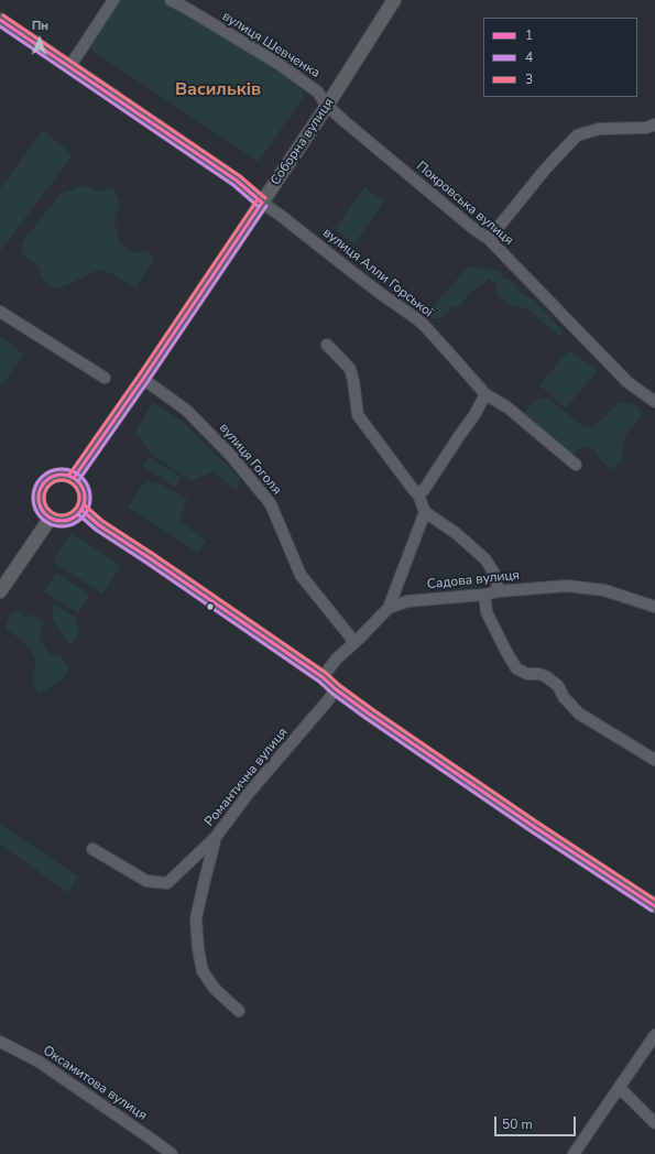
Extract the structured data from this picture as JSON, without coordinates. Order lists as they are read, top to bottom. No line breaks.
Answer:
{"streets":{"main road":["Соборна вулиця"],"street":["вулиця Шевченка","Покровська вулиця","вулиця Алли Горської","вулиця Гоголя","Садова вулиця","Романтична вулиця","Оксамитова вулиця"]},"crossings":[["вулиця Шевченка","Соборна вулиця"],["вулиця Шевченка","Покровська вулиця"],["Соборна вулиця","Покровська вулиця"],["Соборна вулиця","вулиця Алли Горської"],["Соборна вулиця","вулиця Гоголя"],["вулиця Гоголя","Садова вулиця"]],"districts":["Васильків"],"lines":["transit line 3","transit line 1","transit line 4"],"legend":["1","4","3"],"scale_bar":"50 m","north":"top"}
